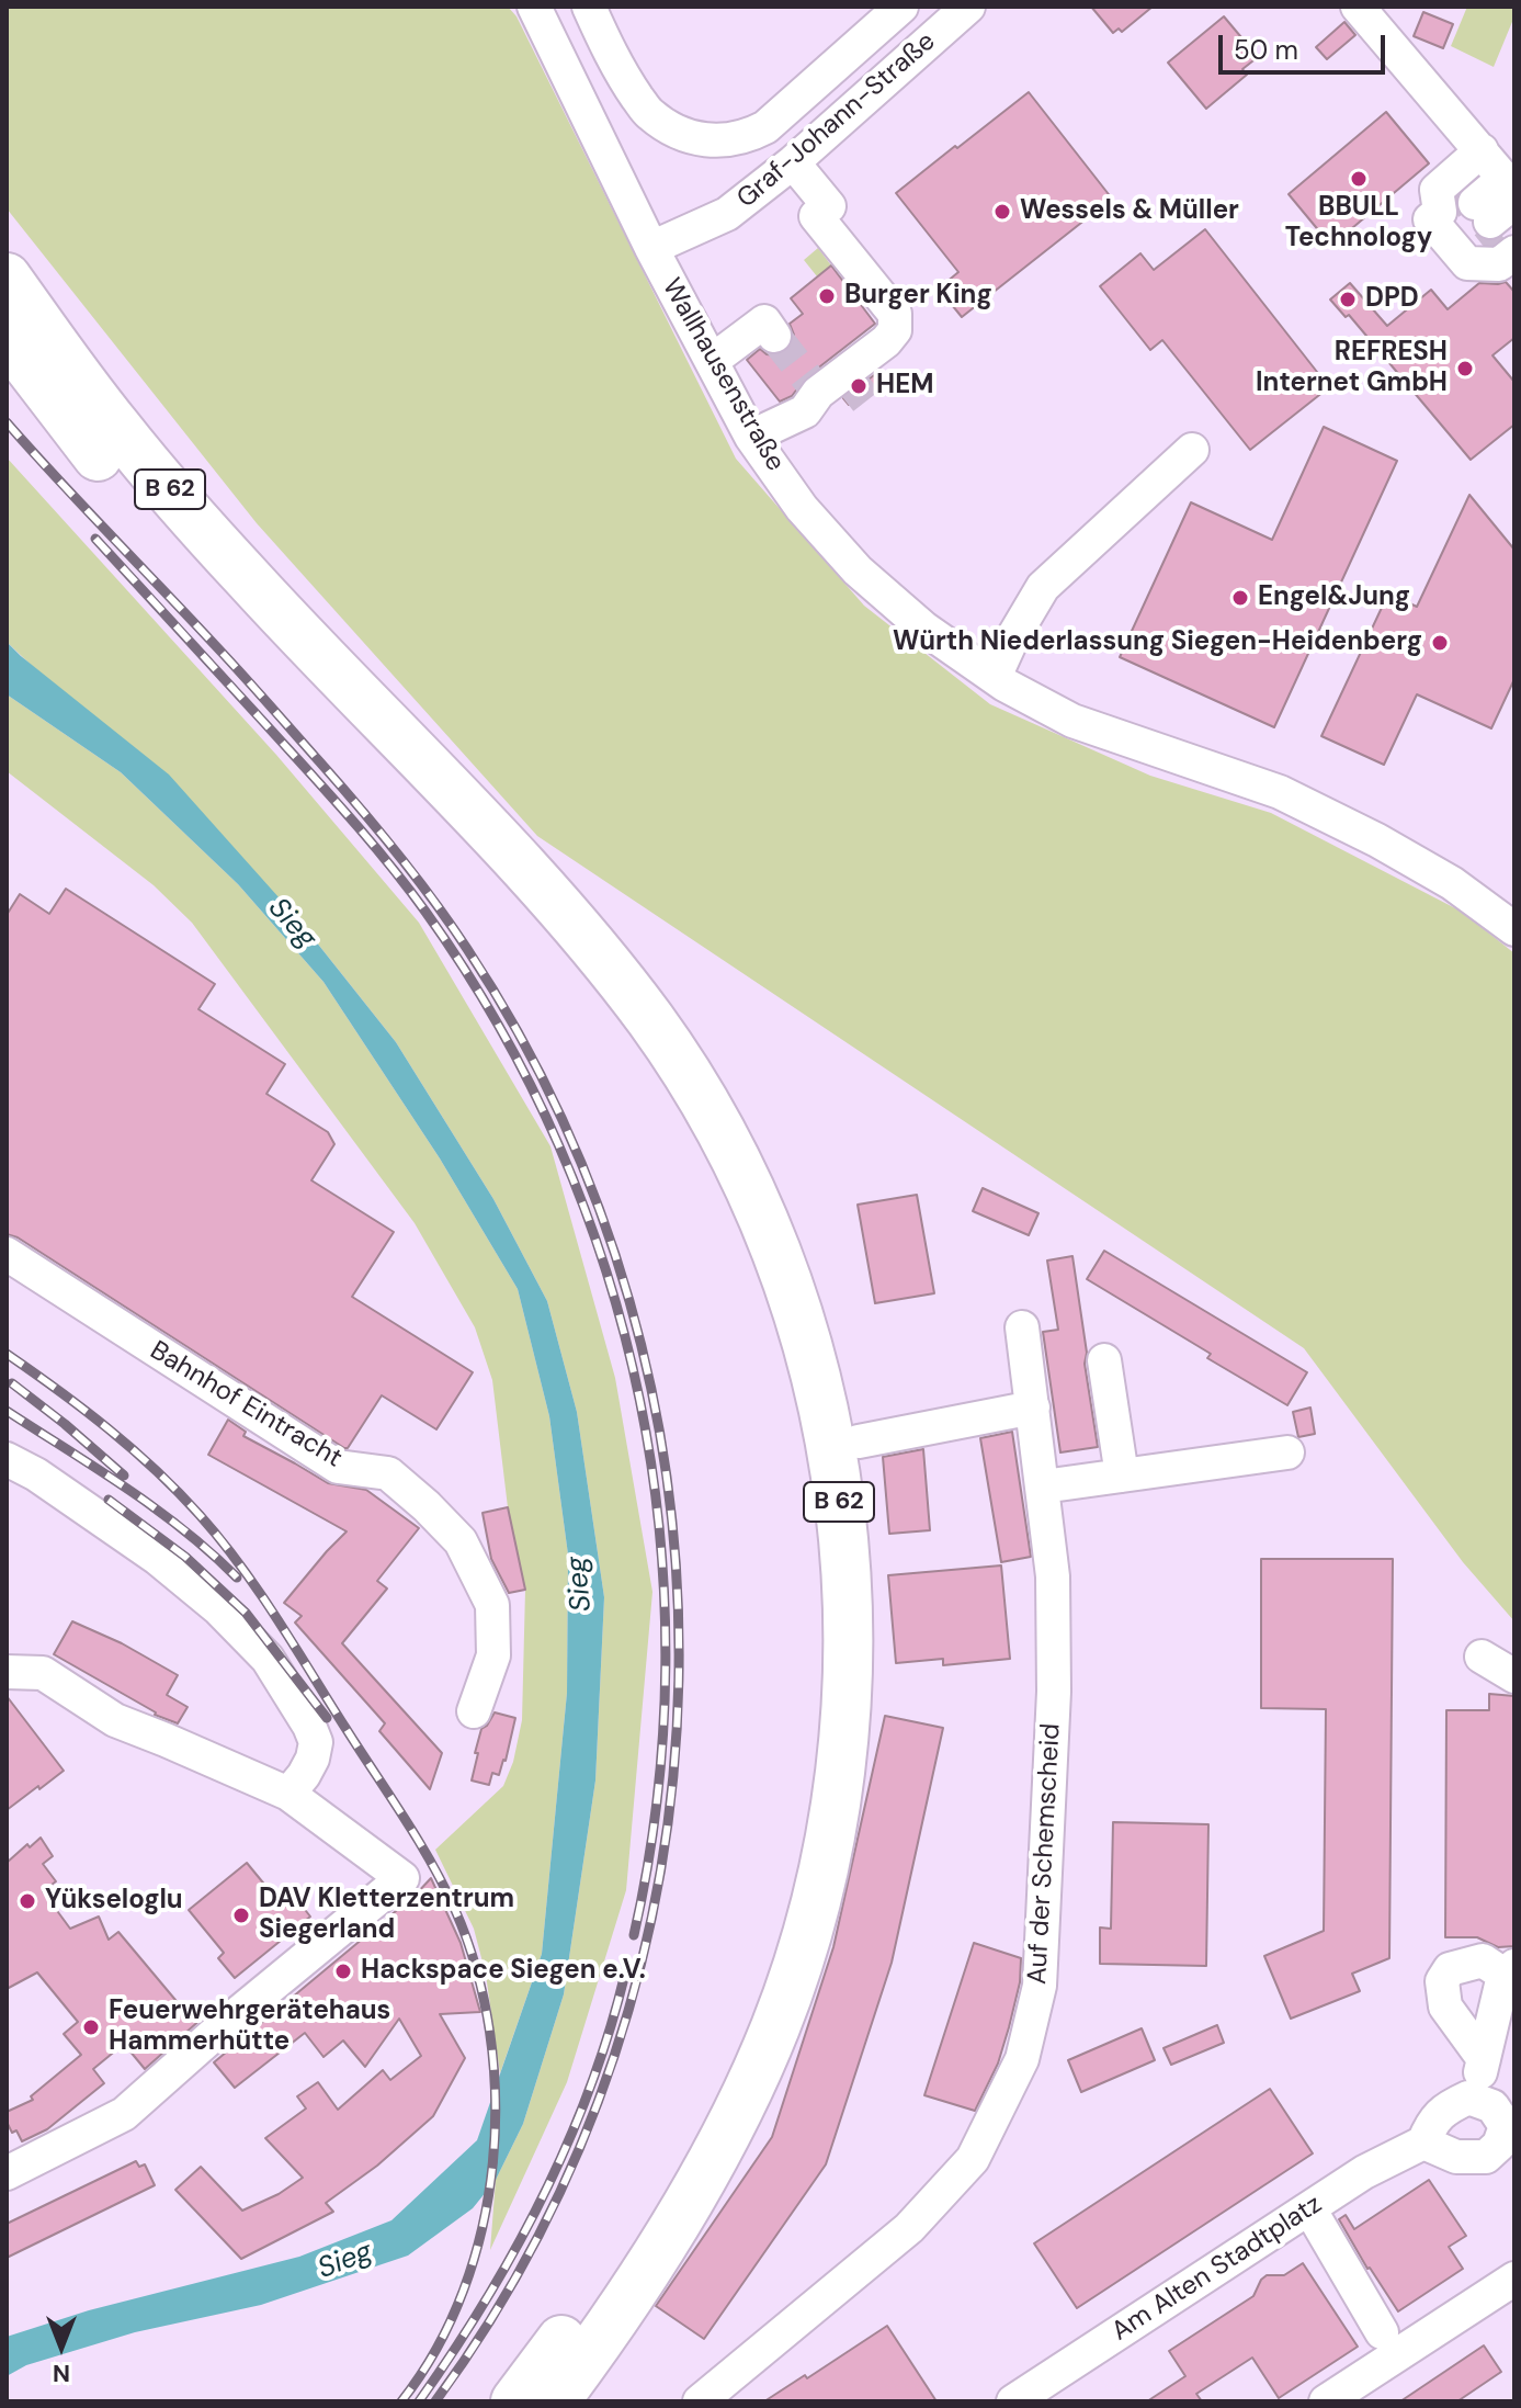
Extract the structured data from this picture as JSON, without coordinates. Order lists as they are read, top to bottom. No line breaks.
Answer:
{"streets":{"highway":["B 62"],"street":["Graf-Johann-Straße","Wallhausenstraße","Bahnhof Eintracht","Auf der Schemscheid","Am Alten Stadtplatz"]},"crossings":[["Graf-Johann-Straße","Wallhausenstraße"]],"water":["Sieg"],"places":["BBULL Technology","Wessels & Müller","Burger King","DPD","REFRESH Internet GmbH","HEM","Engel&Jung","Würth Niederlassung Siegen-Heidenberg","Yükseloglu","DAV Kletterzentrum Siegerland","Hackspace Siegen e.V.","Feuerwehrgerätehaus Hammerhütte"],"scale_bar":"50 m","north":"bottom"}
